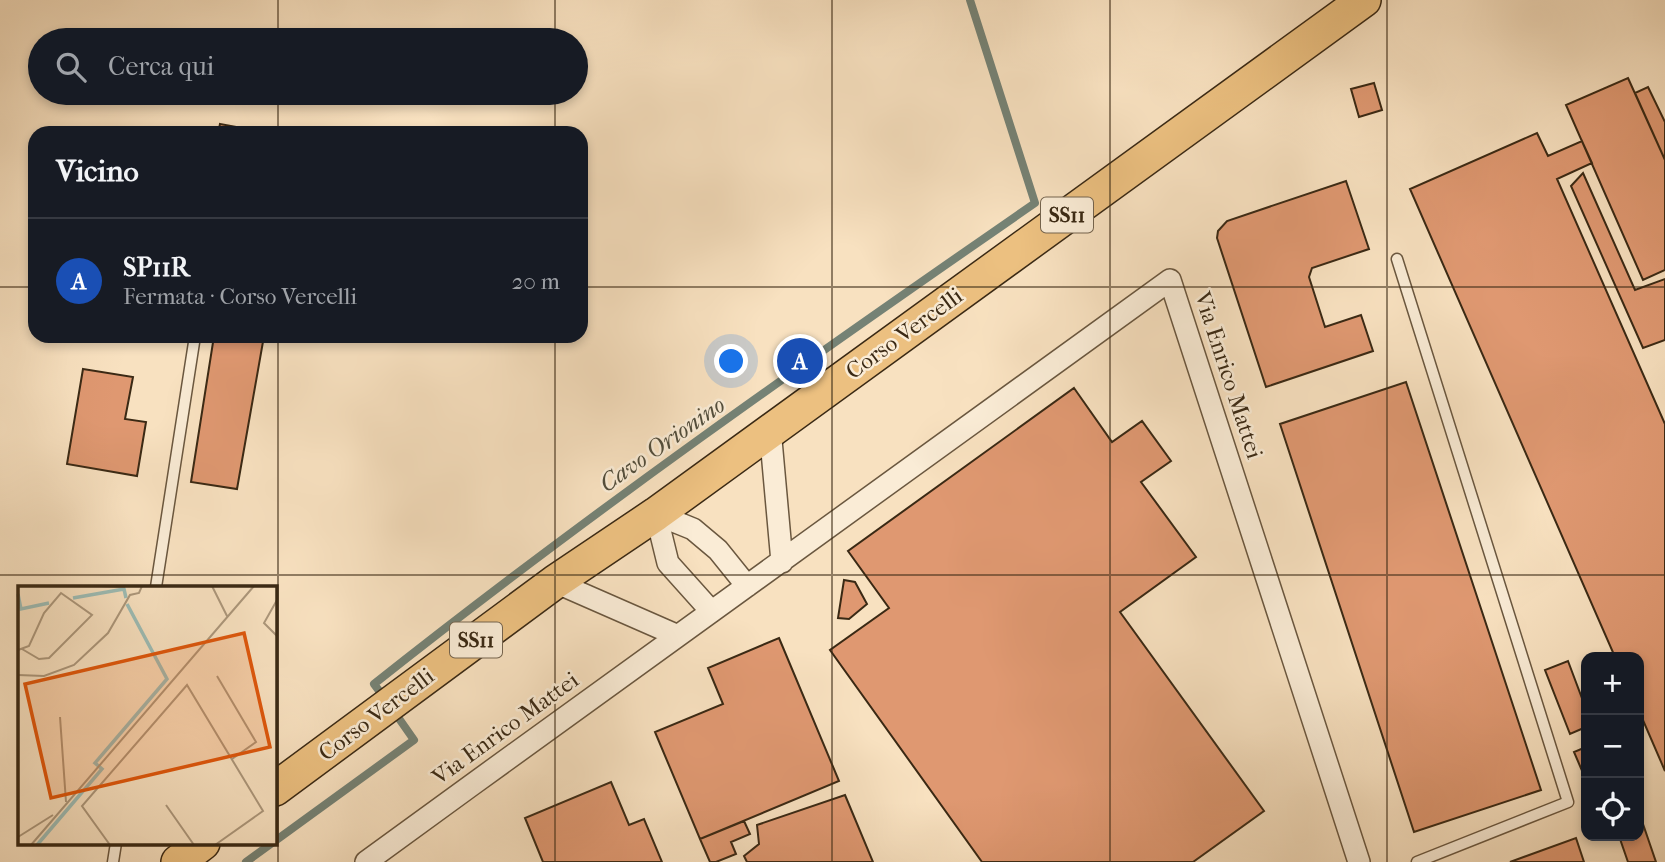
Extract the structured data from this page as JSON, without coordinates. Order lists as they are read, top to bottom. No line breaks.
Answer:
{"streets":{"main road":["SS11","Corso Vercelli"],"street":["Via Enrico Mattei"]},"water":["Cavo Orionino"],"page":{"search":"Cerca qui","heading":"Vicino","list":[{"mark":"A","name":"SP11R","note":"Fermata · Corso Vercelli","value":"20 m"}],"pins":"A","map_buttons":["+","−"]}}
